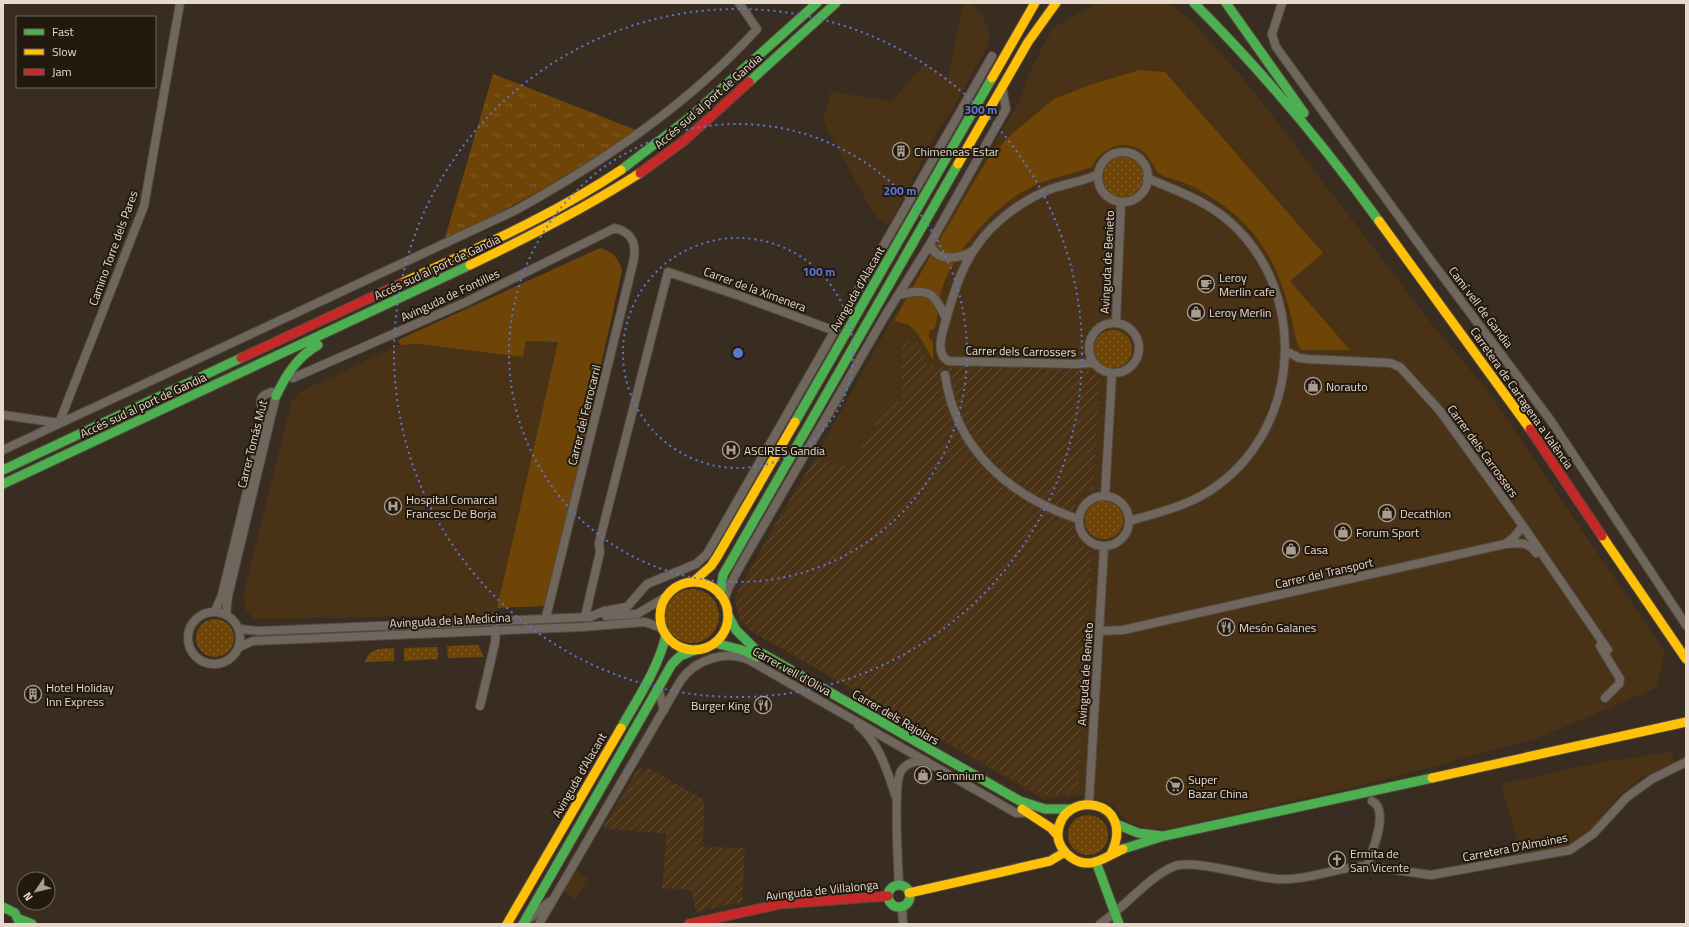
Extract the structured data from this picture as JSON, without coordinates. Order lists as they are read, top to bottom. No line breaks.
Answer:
{"streets":{"main road":["Accés sud al port de Gandia","Avinguda d'Alacant","Carretera de Cartagena a València","Carrer dels Rajolars","Avinguda de Villalonga"],"street":["Camino Torre dels Pares","Avinguda de Benieto","Carrer de la Ximenera","Avinguda de Fontilles","Camí vell de Gandia","Carrer dels Carrossers","Carrer del Ferrocarril","Carrer Tomás Mut","Carrer del Transport","Avinguda de la Medicina","Carrer vell d'Oliva","Carretera D'Almoines"]},"crossings":[["Avinguda de Benieto","Carrer dels Carrossers"],["Avinguda de Benieto","Carrer del Transport"],["Avinguda de Benieto","Carrer dels Rajolars"],["Carrer de la Ximenera","Avinguda d'Alacant"],["Carrer de la Ximenera","Avinguda de la Medicina"],["Avinguda d'Alacant","Avinguda de la Medicina"],["Avinguda d'Alacant","Carrer vell d'Oliva"],["Avinguda d'Alacant","Carrer dels Rajolars"],["Avinguda de Fontilles","Carrer del Ferrocarril"],["Carrer del Ferrocarril","Avinguda de la Medicina"],["Carrer Tomás Mut","Avinguda de la Medicina"],["Avinguda de la Medicina","Carrer dels Rajolars"],["Carrer vell d'Oliva","Carrer dels Rajolars"]],"places":{"building":["Chimeneas Estar","Hotel Holiday Inn Express"],"cafe":["Leroy Merlin cafe"],"shop":["Leroy Merlin","Norauto","Decathlon","Forum Sport","Casa","Somnium"],"hospital":["ASCIRES Gandia","Hospital Comarcal Francesc De Borja"],"restaurant":["Mesón Galanes","Burger King"],"supermarket":["Super Bazar China"],"church":["Ermita de San Vicente"]},"legend":["Fast","Slow","Jam"],"north":"bottom left","rings":["300 m","200 m","100 m"]}
